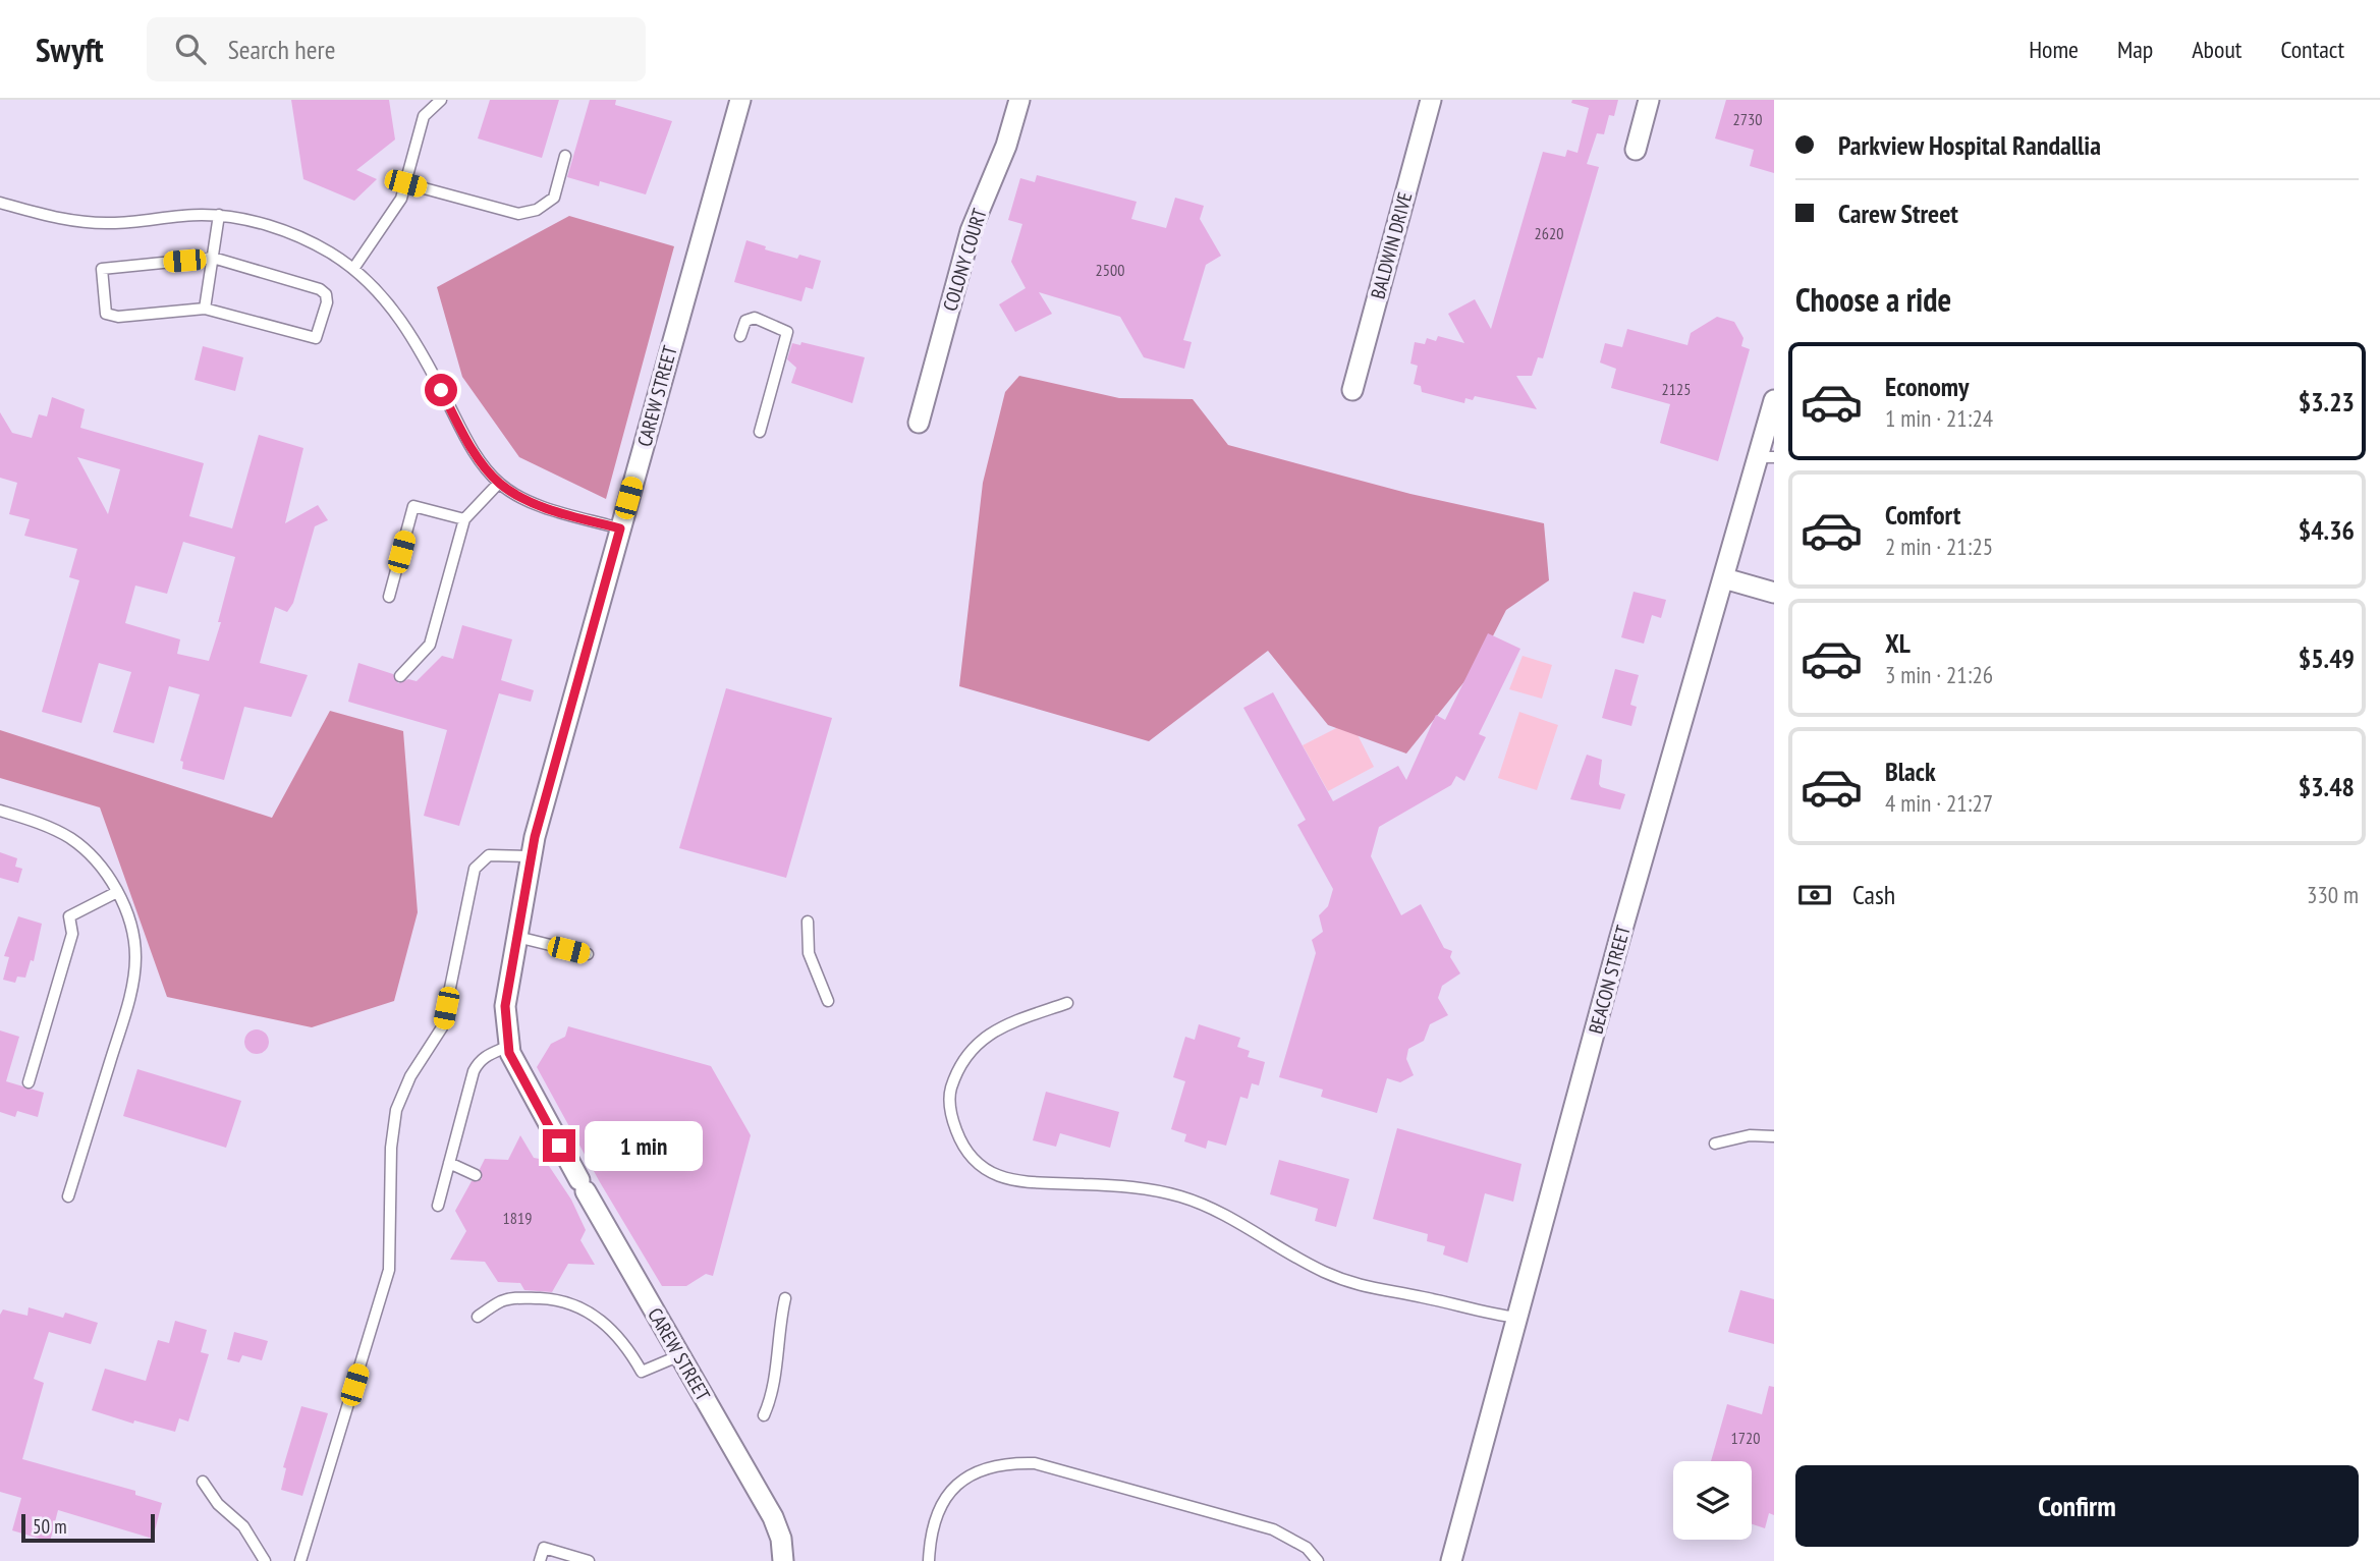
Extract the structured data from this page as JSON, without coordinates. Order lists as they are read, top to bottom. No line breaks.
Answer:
{"streets":{"street":["BALDWIN DRIVE","COLONY COURT","CAREW STREET","BEACON STREET"]},"house_numbers":["2730","2620","2500","2125","1819","1720"],"scale_bar":"50 m","page":{"header":"Swyft","search":"Search here","nav":["Home","Map","About","Contact"],"banner":["Parkview Hospital Randallia","Carew Street"],"heading":"Choose a ride","list":[{"name":"Economy","note":"1 min · 21:24","value":"$3.23"},{"name":"Comfort","note":"2 min · 21:25","value":"$4.36"},{"name":"XL","note":"3 min · 21:26","value":"$5.49"},{"name":"Black","note":"4 min · 21:27","value":"$3.48"}],"pay":["Cash","330 m"],"bubble":"1 min","buttons":"Confirm","scale":"50 m"}}
